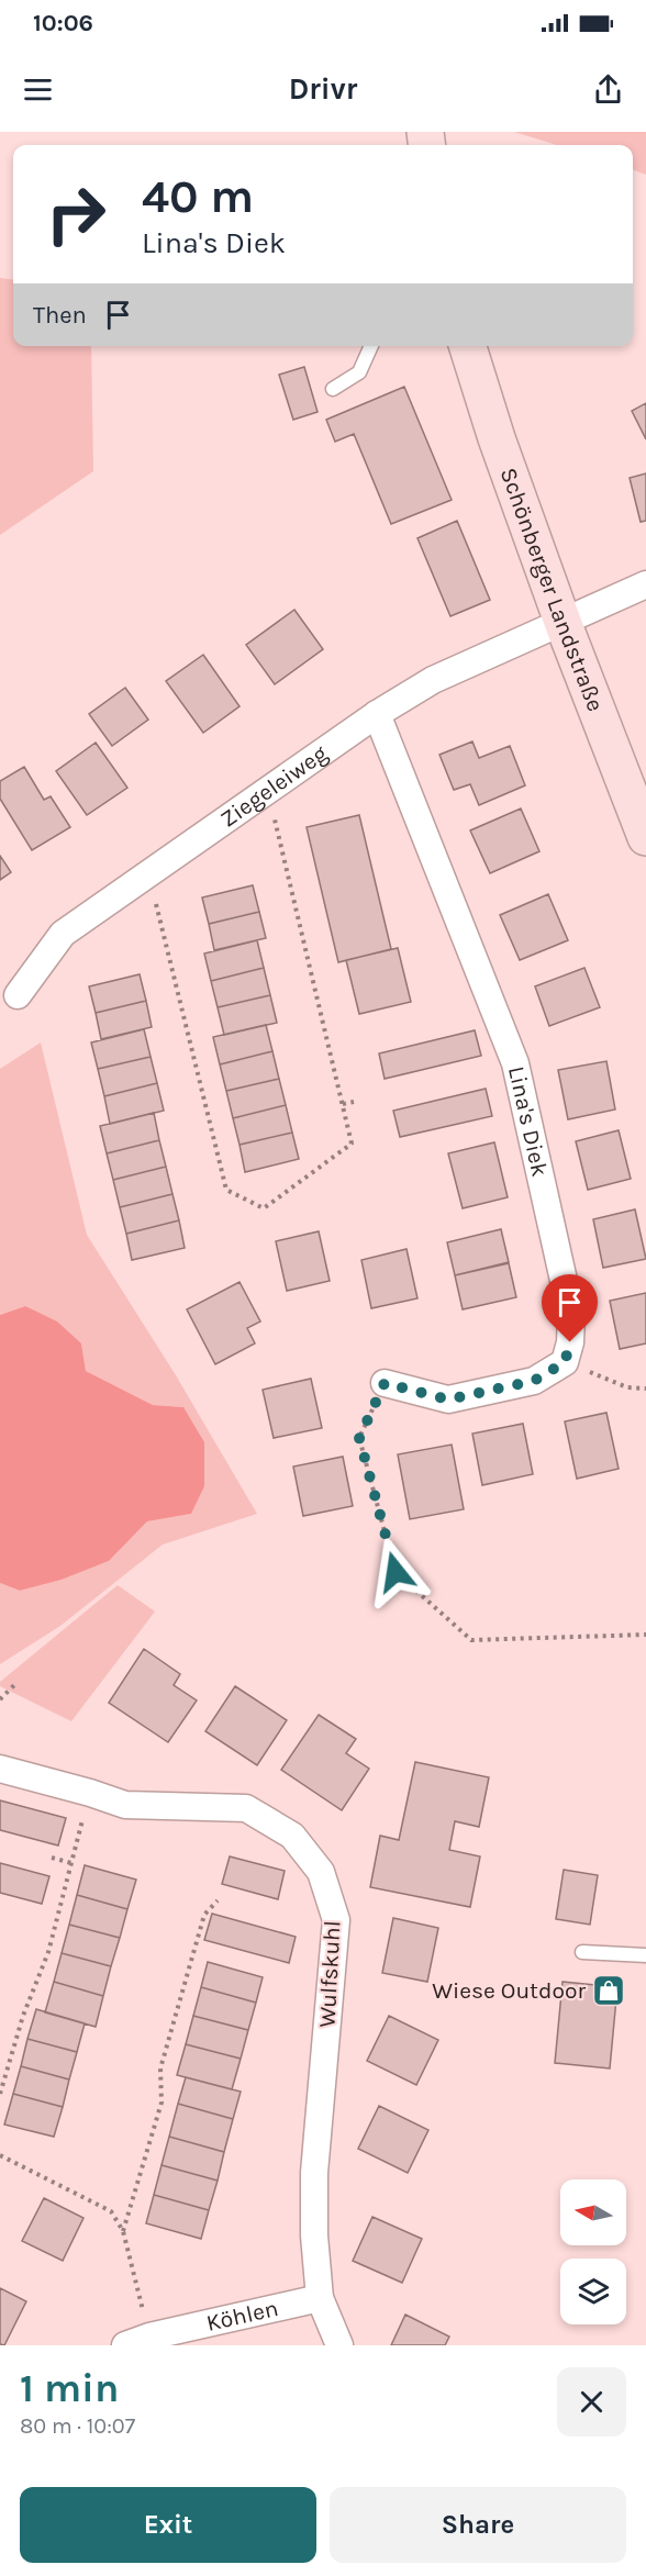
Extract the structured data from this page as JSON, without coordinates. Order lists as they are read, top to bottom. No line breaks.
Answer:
{"streets":{"main road":["Schönberger Landstraße"],"street":["Ziegeleiweg","Lina's Diek","Wulfskuhl","Köhlen"]},"crossings":[["Schönberger Landstraße","Ziegeleiweg"],["Ziegeleiweg","Lina's Diek"],["Wulfskuhl","Köhlen"]],"places":{"shop":["Wiese Outdoor"]},"north":"left","page":{"status":"10:06","header":"Drivr","turn":["40 m","Lina's Diek"],"then":"Then","heading":["1 min","80 m · 10:07"],"buttons":["Exit","Share"]}}
